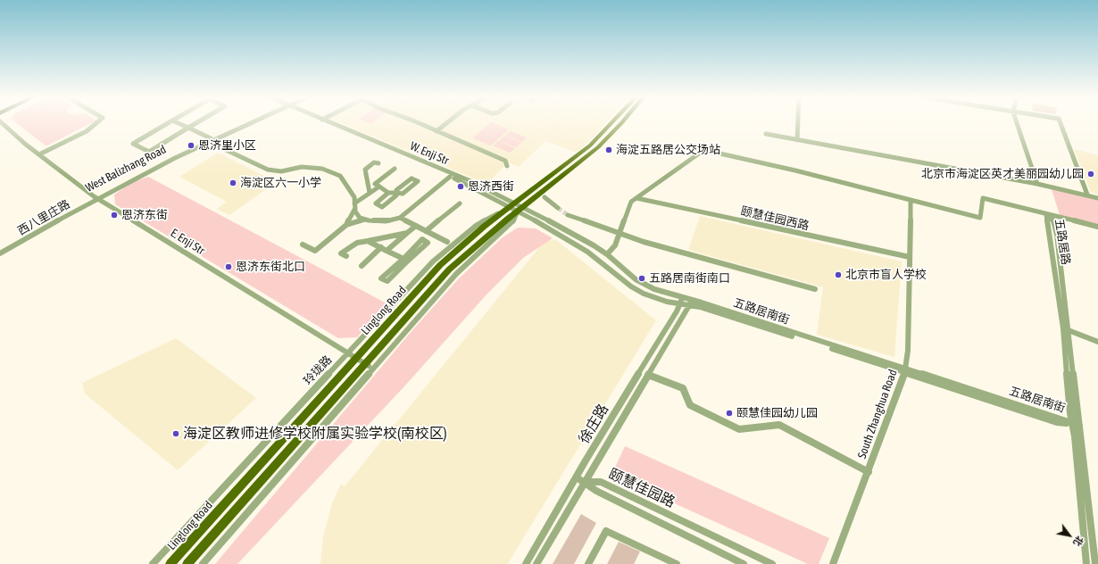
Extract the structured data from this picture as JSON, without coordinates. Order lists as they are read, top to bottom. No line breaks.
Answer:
{"streets":{"main road":["Linglong Road"],"street":["W. Enji Str","West Balizhang Road","西八里庄路","颐慧佳园西路","E. Enji Str","五路居路","五路居南街","玲珑路","South Zhanghua Road","徐庄路","颐慧佳园路"]},"crossings":[["W. Enji Str","Linglong Road"],["W. Enji Str","五路居南街"],["West Balizhang Road","西八里庄路"],["West Balizhang Road","E. Enji Str"],["西八里庄路","E. Enji Str"],["E. Enji Str","Linglong Road"],["E. Enji Str","玲珑路"],["五路居路","五路居南街"],["Linglong Road","五路居南街"],["Linglong Road","玲珑路"],["五路居南街","South Zhanghua Road"],["五路居南街","徐庄路"],["徐庄路","颐慧佳园路"]],"places":["恩济里小区","海淀五路居公交场站","北京市海淀区英才美丽园幼儿园","海淀区六一小学","恩济西街","恩济东街","恩济东街北口","北京市盲人学校","五路居南街南口","颐慧佳园幼儿园","海淀区教师进修学校附属实验学校(南校区)"],"north":"bottom right"}
